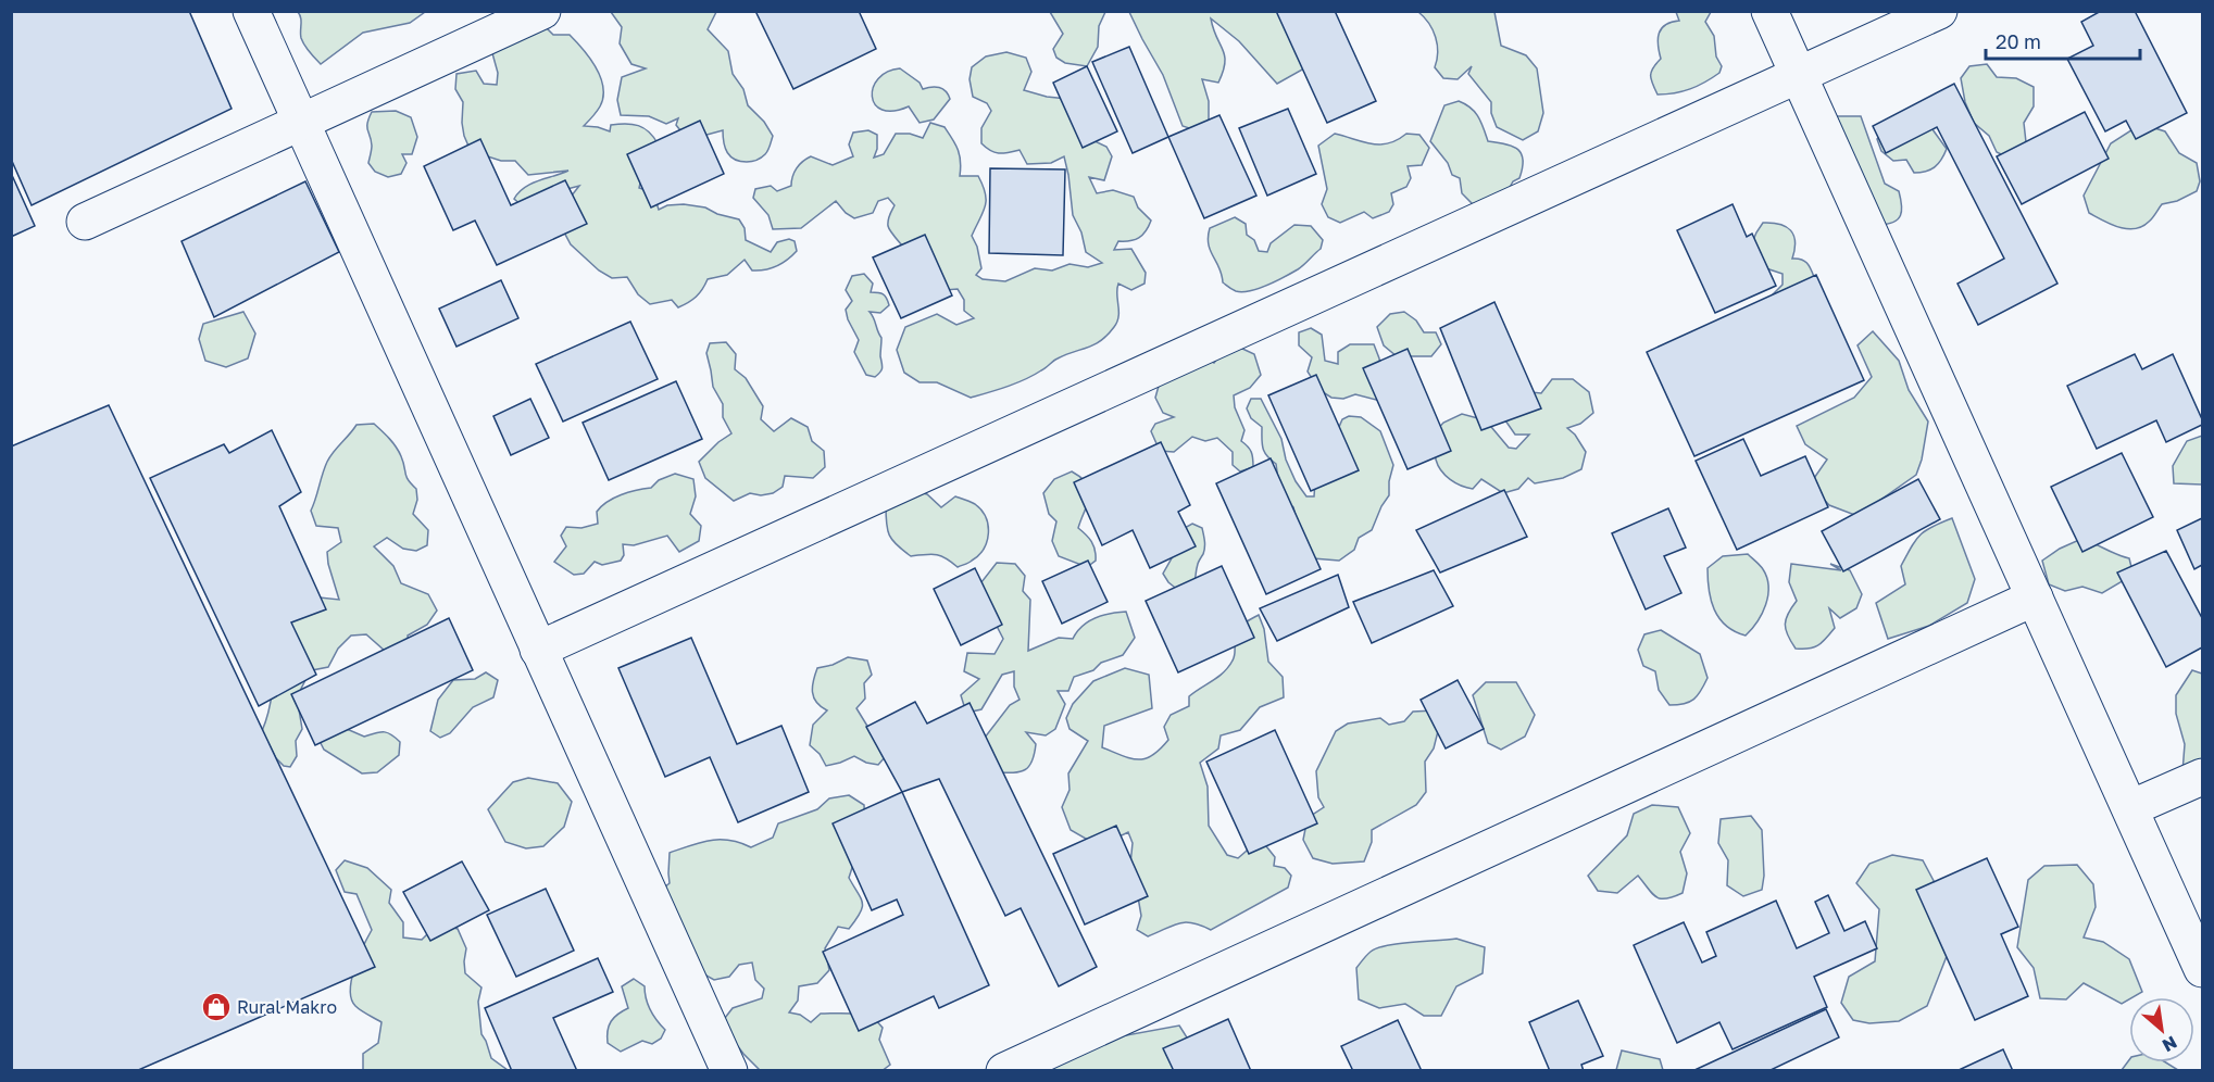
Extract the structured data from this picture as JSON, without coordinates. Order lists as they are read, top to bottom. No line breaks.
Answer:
{"places":{"shop":["Rural Makro"]},"scale_bar":"20 m","north":"bottom right"}
